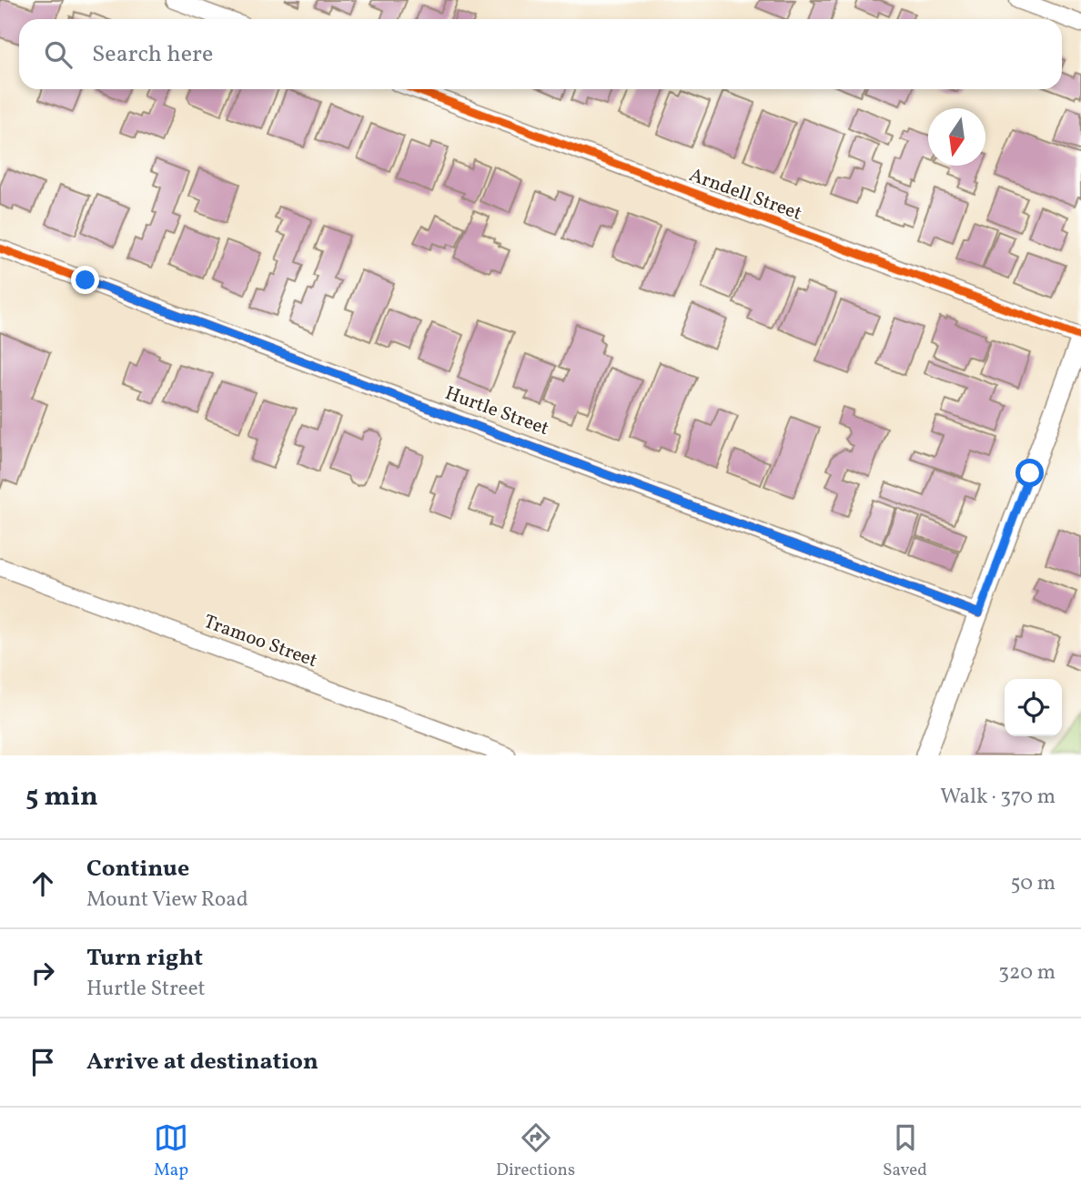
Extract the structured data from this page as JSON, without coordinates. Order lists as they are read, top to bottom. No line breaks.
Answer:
{"streets":{"street":["Arndell Street","Hurtle Street","Tramoo Street"]},"north":"bottom","page":{"search":"Search here","heading":["5 min","Walk · 370 m"],"list":[["Continue","Mount View Road","50 m"],["Turn right","Hurtle Street","320 m"],"Arrive at destination"],"nav":["Map","Directions","Saved"]}}
